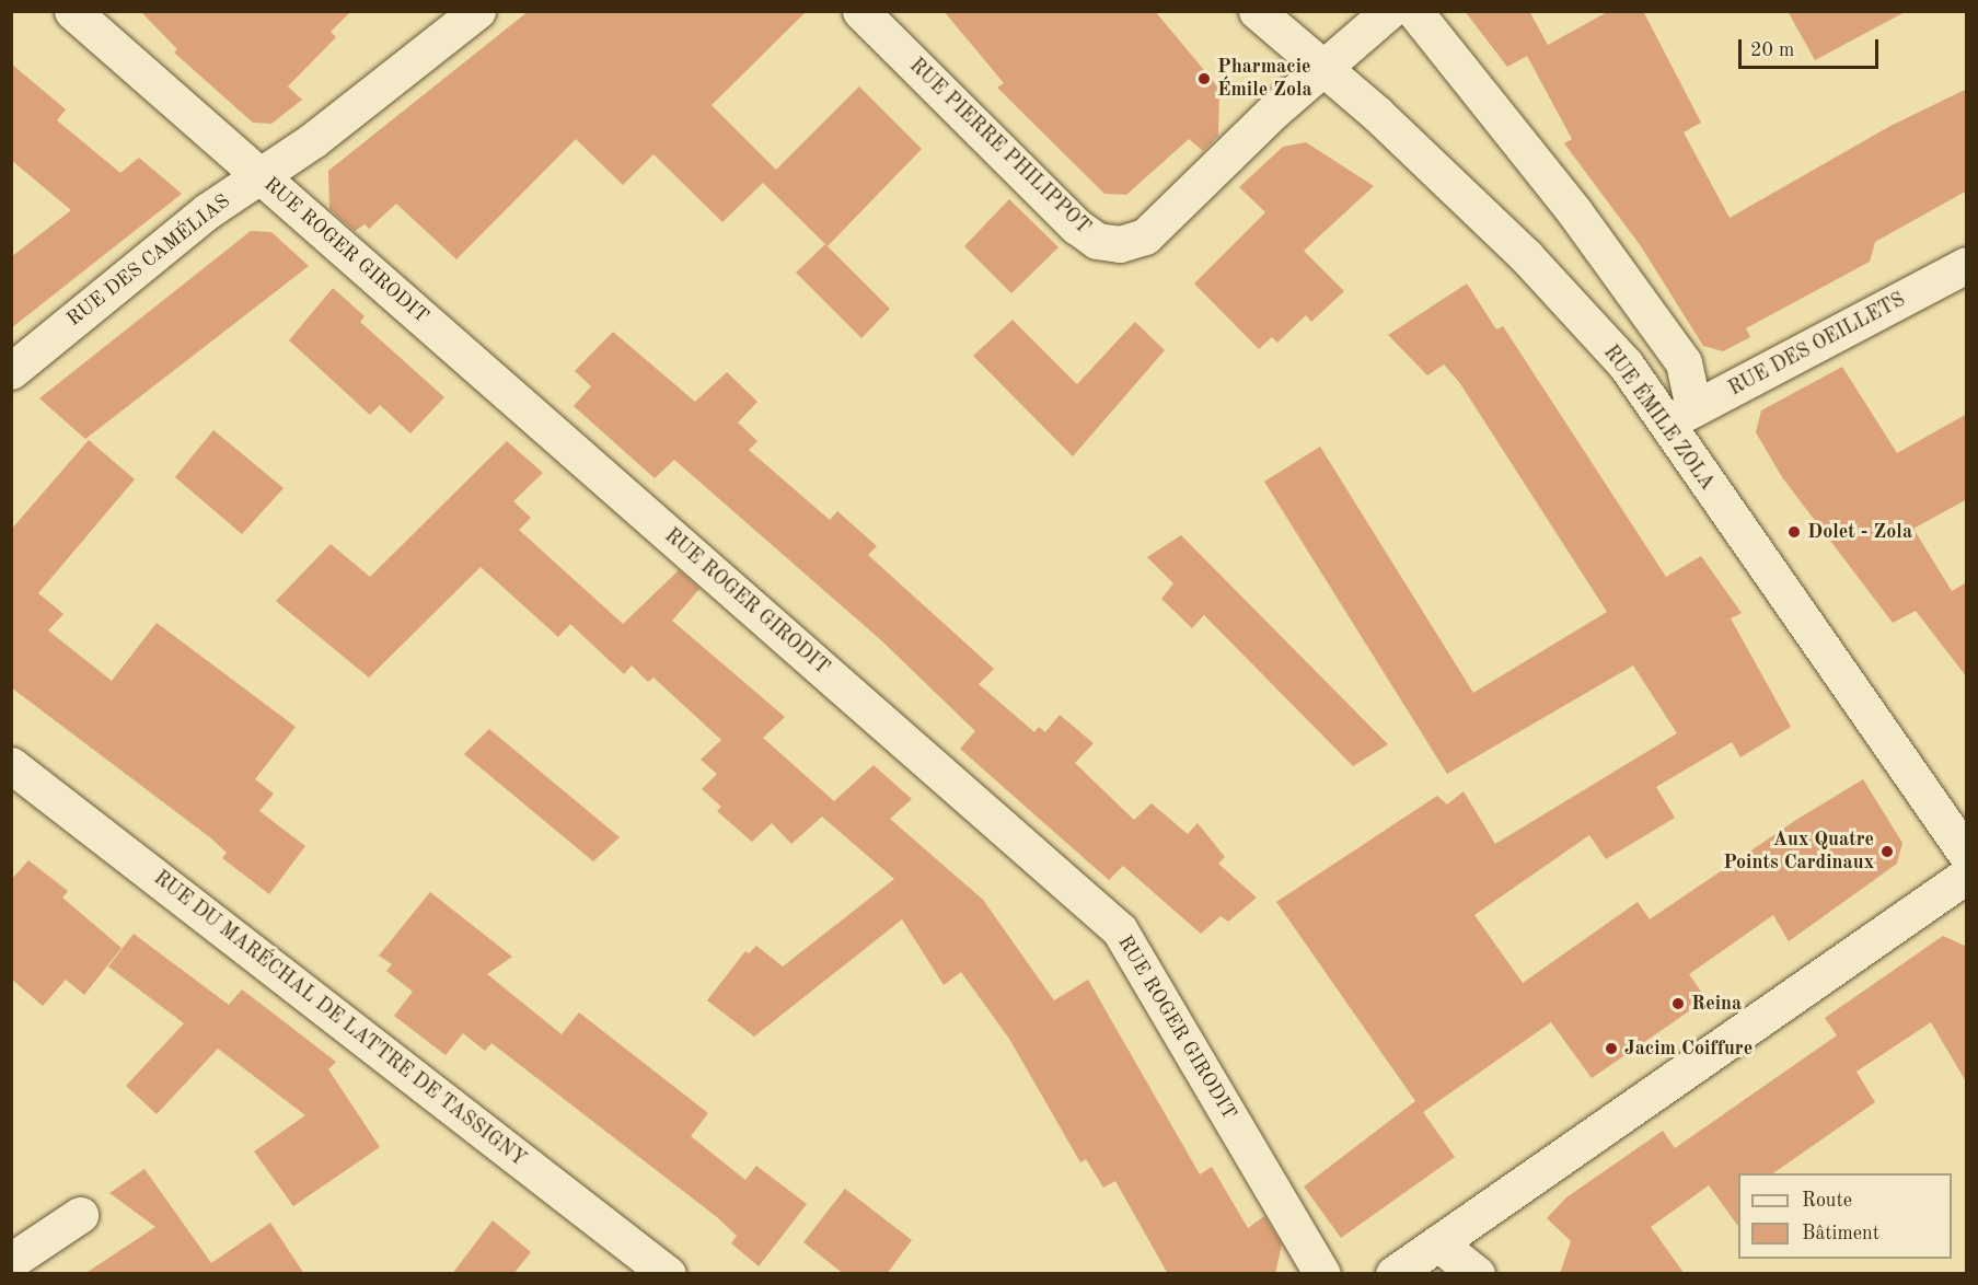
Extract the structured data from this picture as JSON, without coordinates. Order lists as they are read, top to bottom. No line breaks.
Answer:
{"streets":{"street":["RUE PIERRE PHILIPPOT","RUE ROGER GIRODIT","RUE DES CAMÉLIAS","RUE DES OEILLETS","RUE ÉMILE ZOLA","RUE DU MARÉCHAL DE LATTRE DE TASSIGNY"]},"crossings":[["RUE PIERRE PHILIPPOT","RUE ÉMILE ZOLA"],["RUE ROGER GIRODIT","RUE DES CAMÉLIAS"],["RUE DES OEILLETS","RUE ÉMILE ZOLA"]],"places":["Pharmacie Émile Zola","Dolet - Zola","Aux Quatre Points Cardinaux","Reina","Jacim Coiffure"],"legend":["Route","Bâtiment"],"scale_bar":"20 m"}
